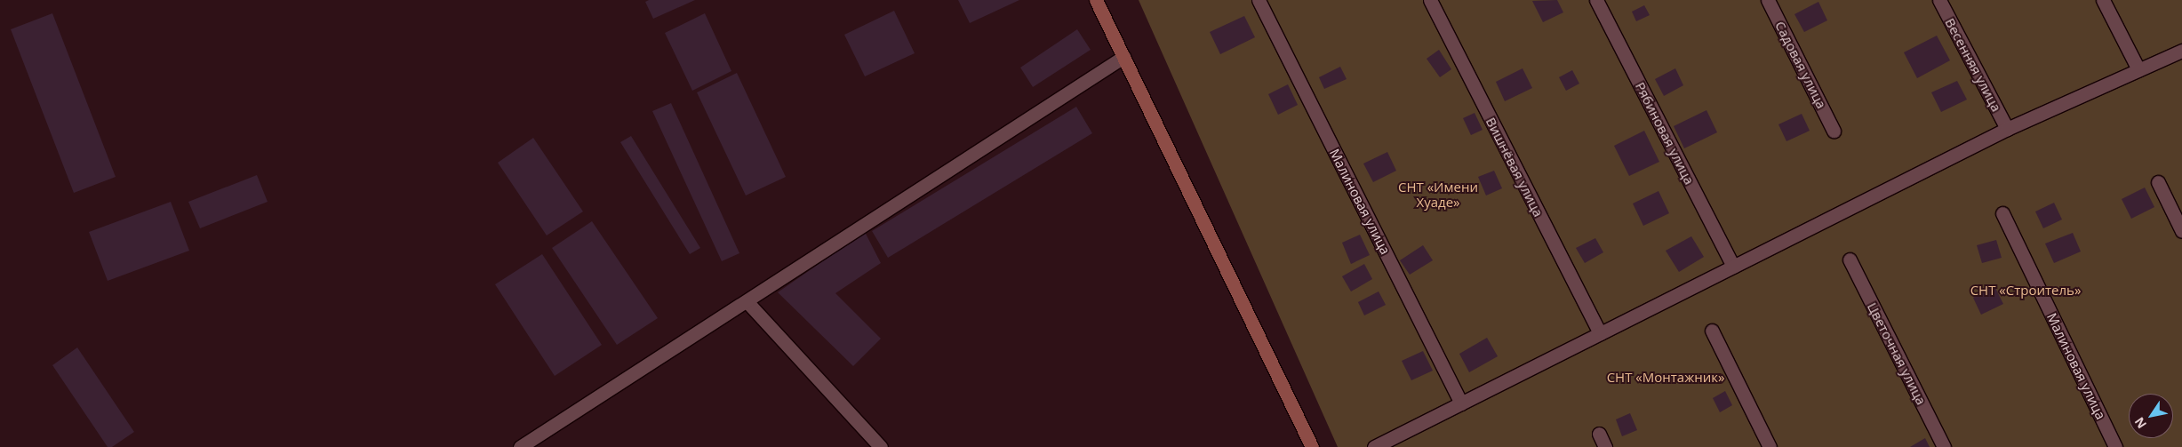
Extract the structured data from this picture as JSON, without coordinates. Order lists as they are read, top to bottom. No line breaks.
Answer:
{"streets":{"street":["Садовая улица","Весенняя улица","Рябиновая улица","Вишнёвая улица","Малиновая улица","Цветочная улица"]},"parks":["СНТ «Имени Хуаде»","СНТ «Строитель»","СНТ «Монтажник»"],"north":"bottom left"}
